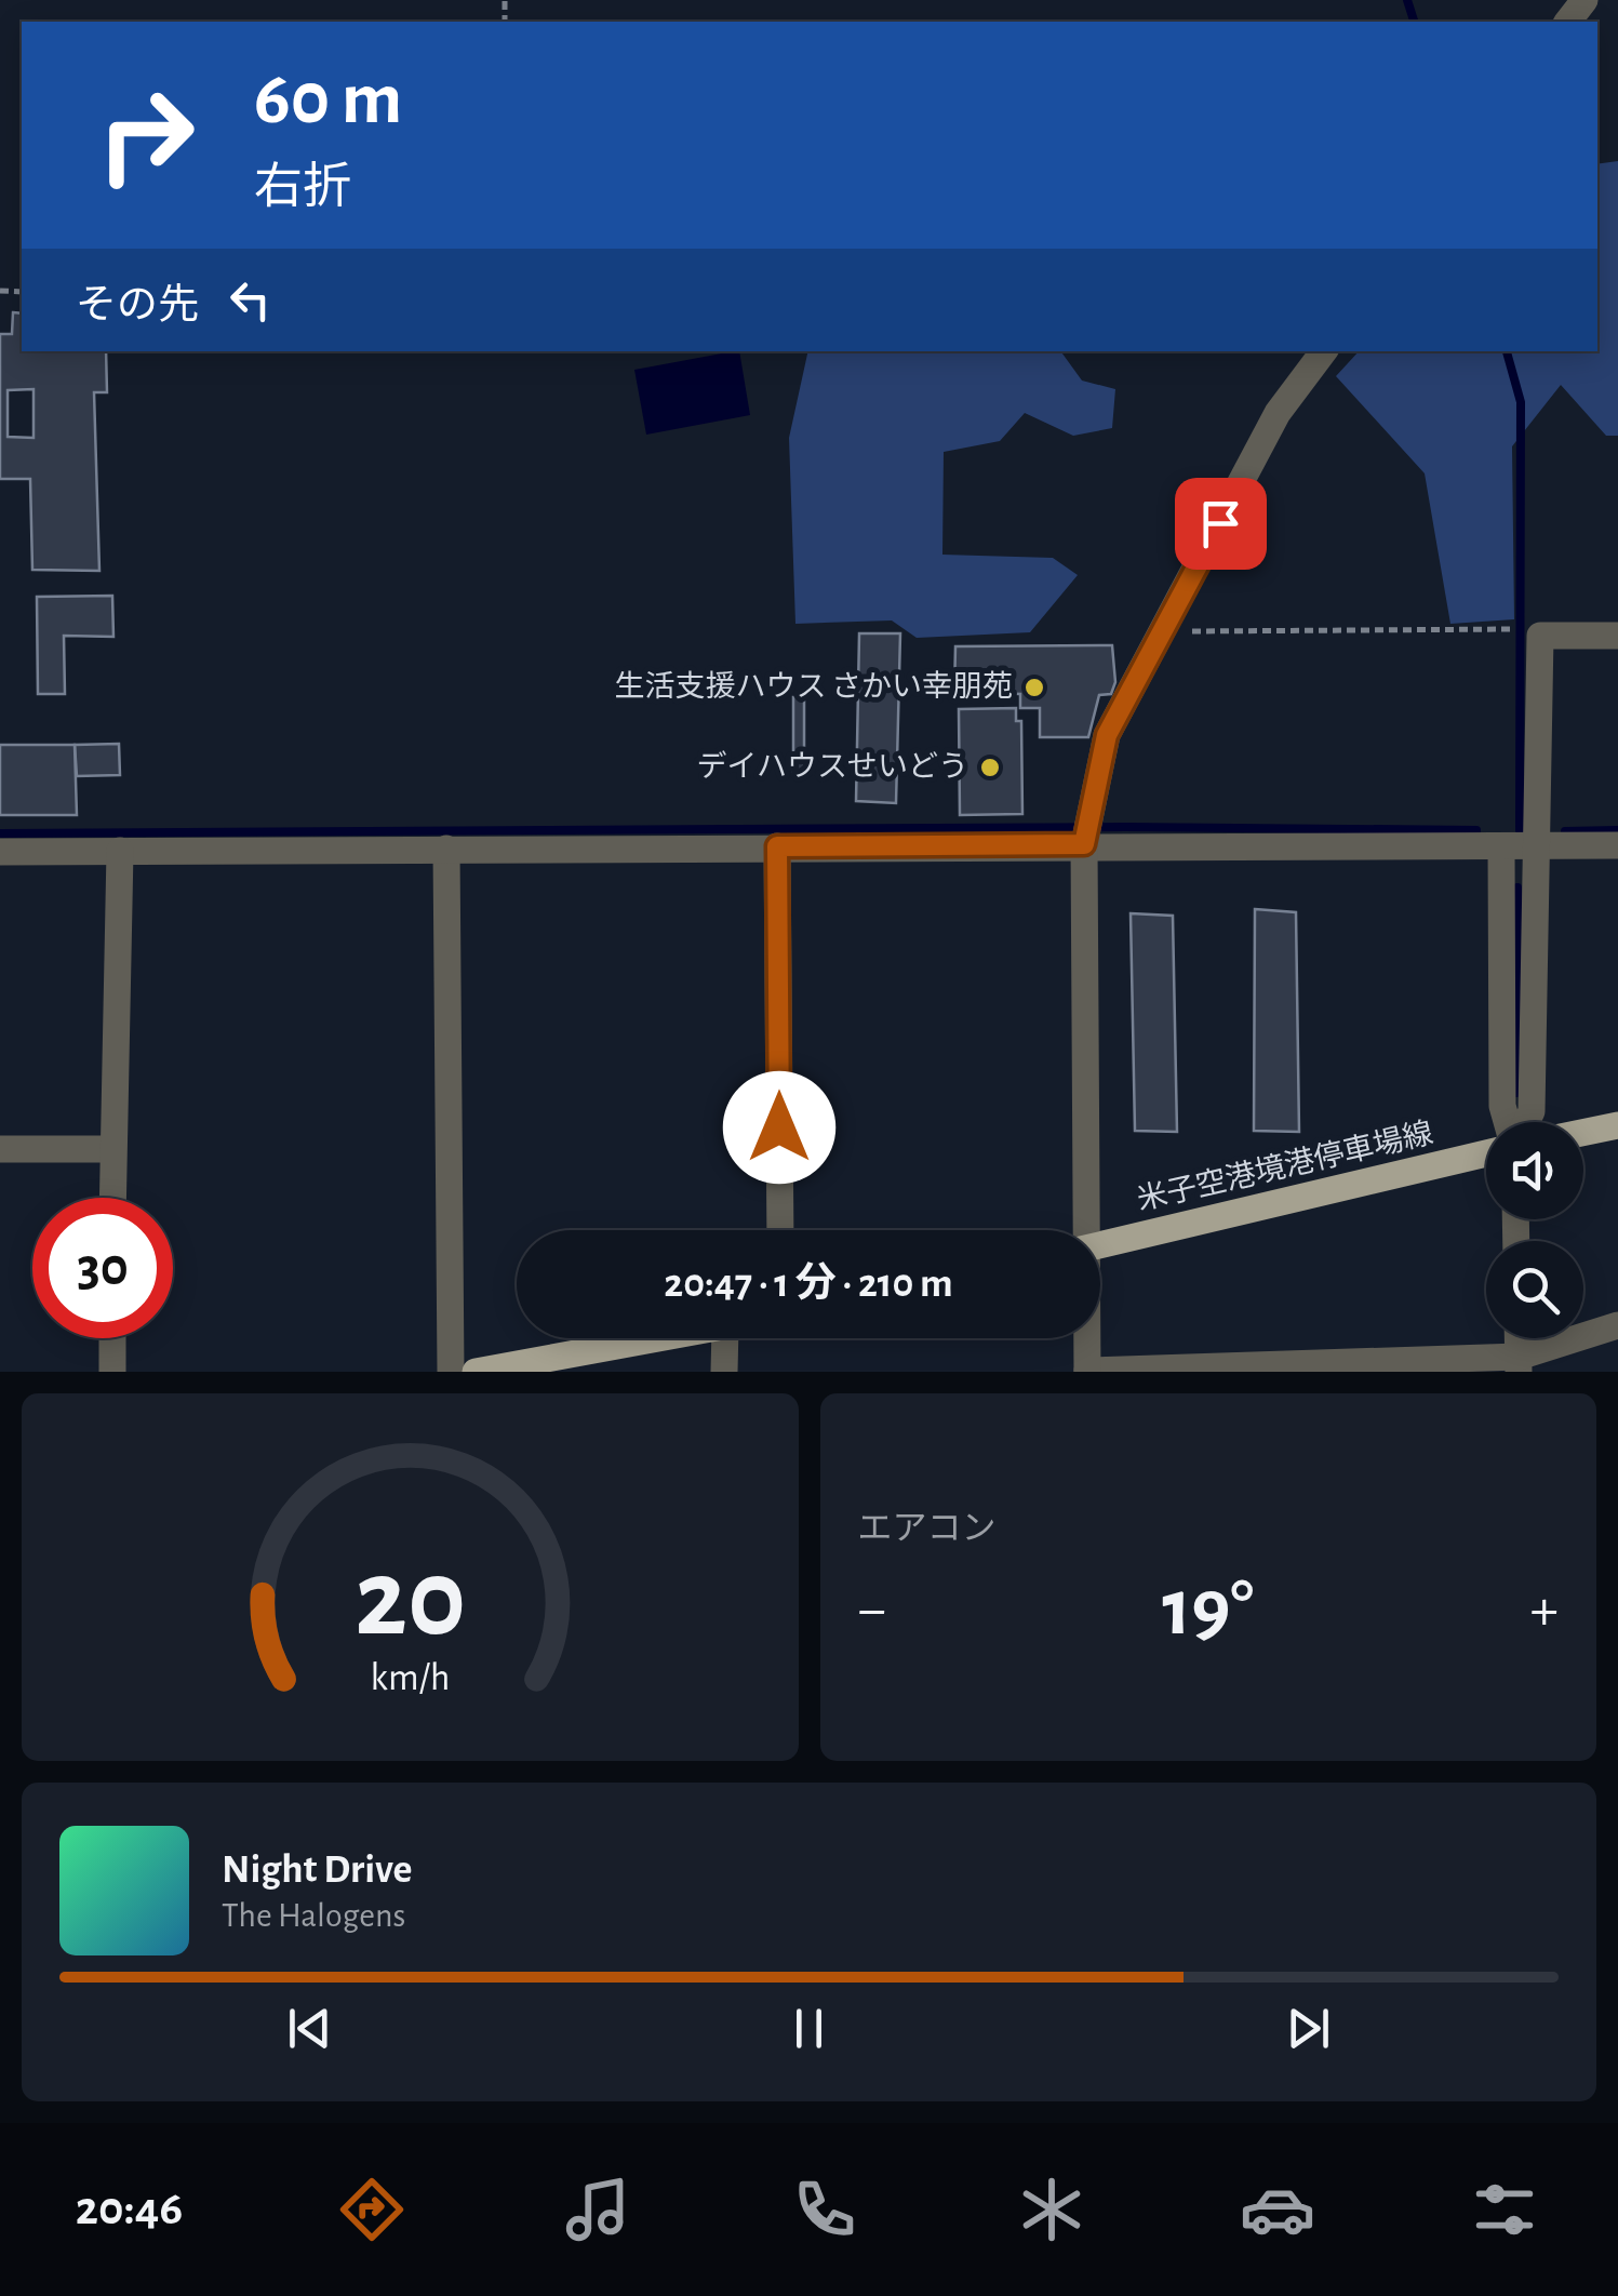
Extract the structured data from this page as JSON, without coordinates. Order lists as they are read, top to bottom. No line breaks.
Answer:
{"streets":{"main road":["米子空港境港停車場線"]},"places":["生活支援ハウス さかい幸朋苑","デイハウスせいどう"],"page":{"turn":["60 m","右折"],"then":"その先","limit":"30","trip":"20:47 · 1 分 · 210 m","tile":"エアコン","heat":["−","19°","+"],"song":["Night Drive","The Halogens"],"tabs":"20:46","gauge":["20","km/h"]}}
